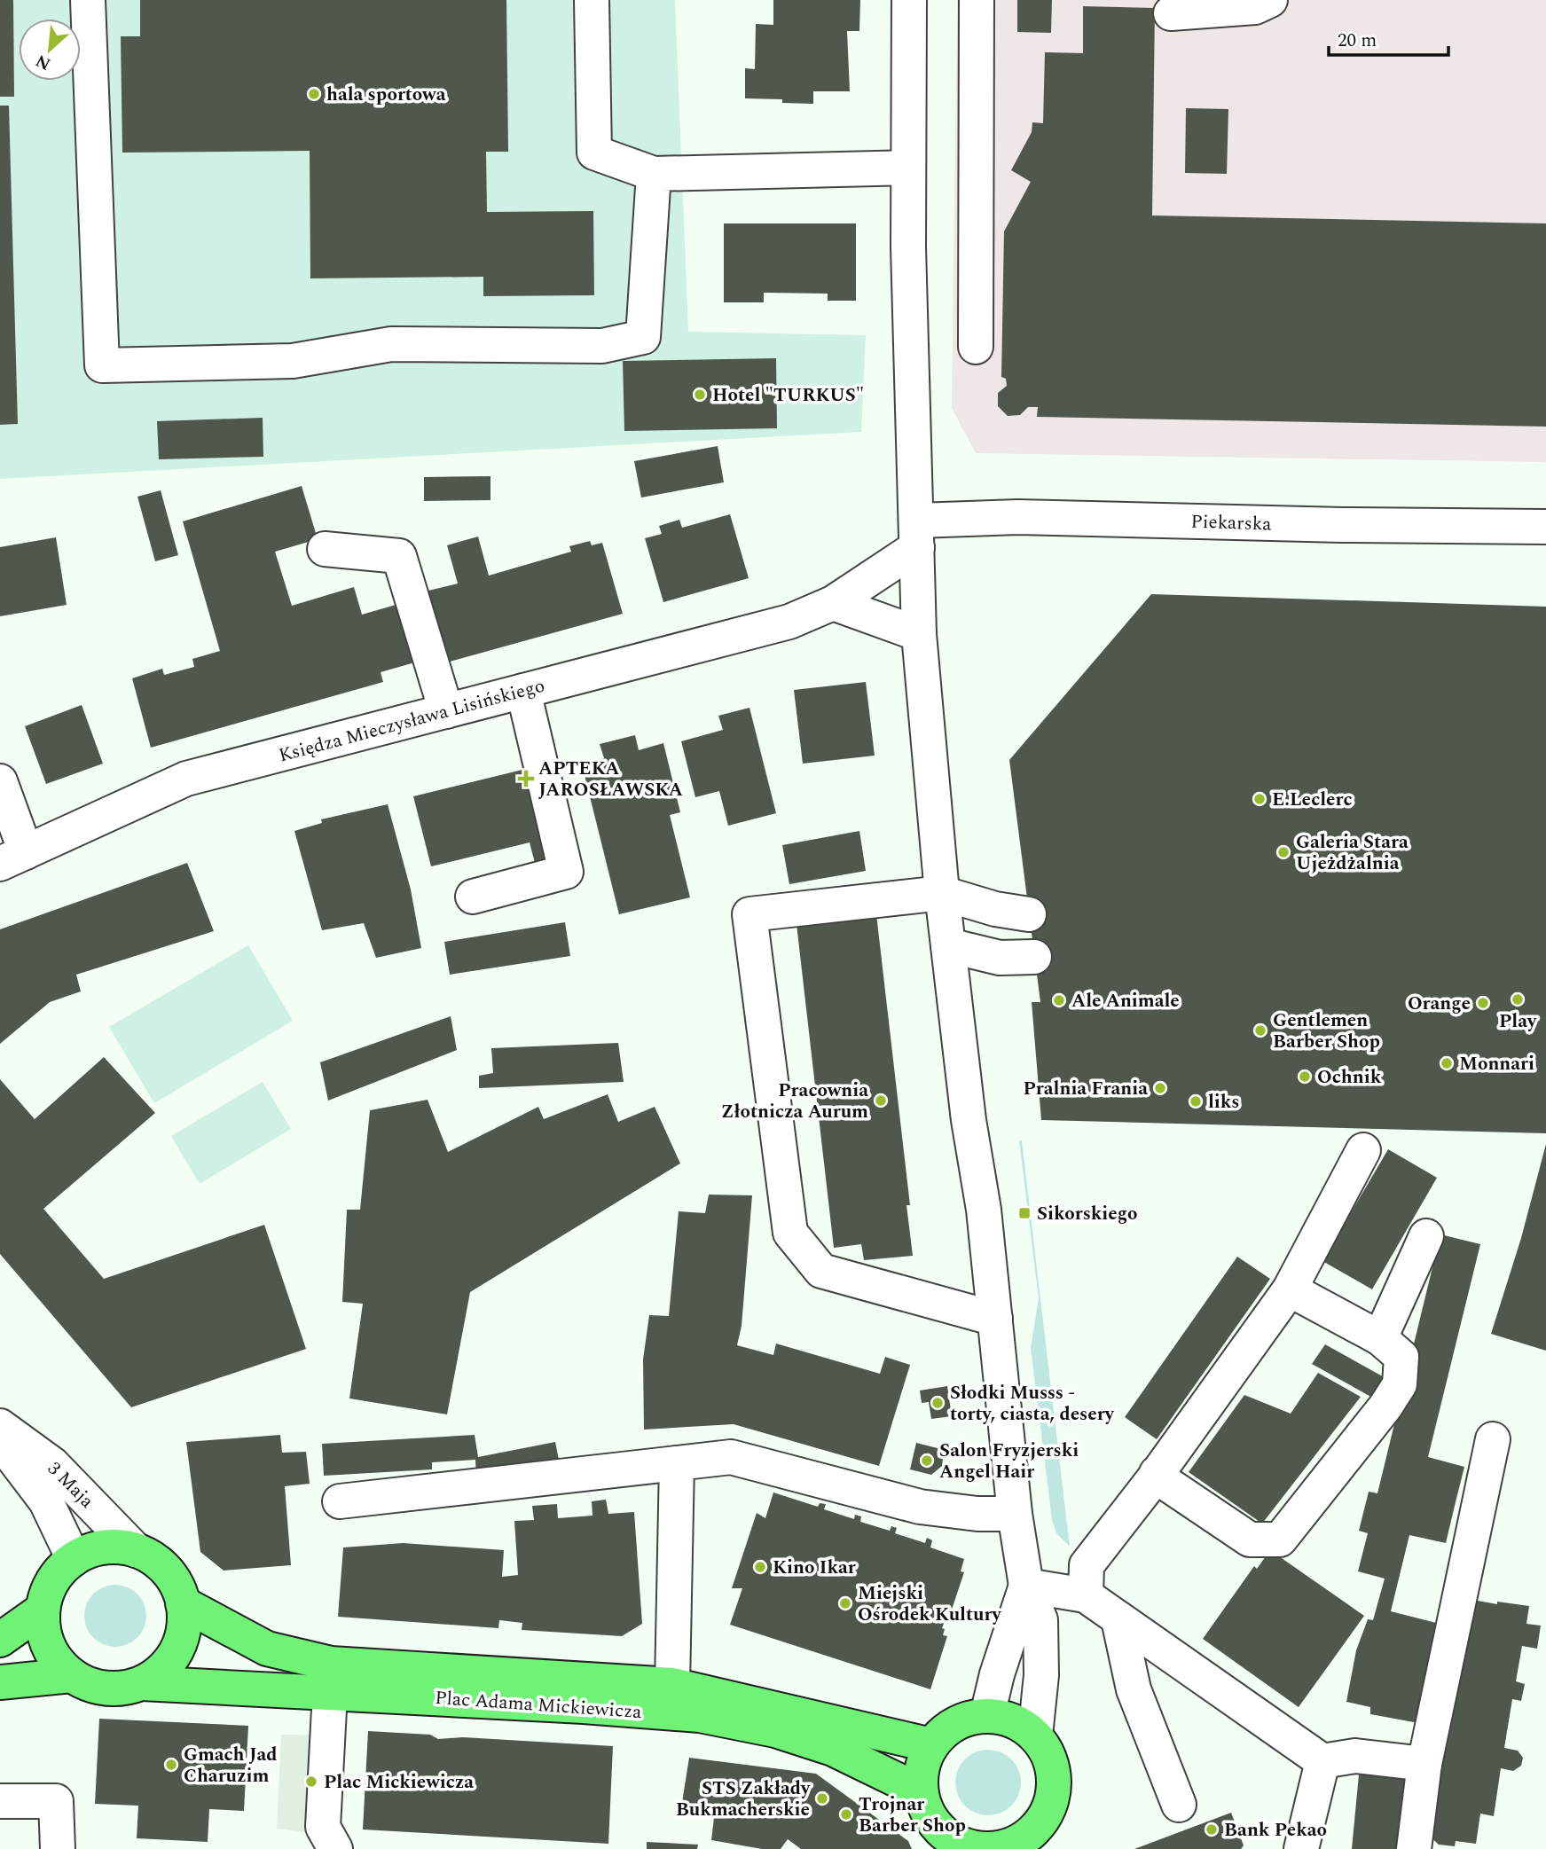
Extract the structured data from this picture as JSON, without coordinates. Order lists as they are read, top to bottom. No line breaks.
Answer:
{"streets":{"main road":["Plac Adama Mickiewicza"],"street":["Piekarska","Księdza Mieczysława Lisińskiego","3 Maja"]},"crossings":[["Piekarska","Księdza Mieczysława Lisińskiego"],["3 Maja","Plac Adama Mickiewicza"]],"places":{"other":["hala sportowa","Hotel \"TURKUS\"","E.Leclerc","Galeria Stara Ujeżdżalnia","Play","Ale Animale","Orange","Gentlemen Barber Shop","Monnari","Ochnik","Pralnia Frania","Pracownia Złotnicza Aurum","liks","Słodki Musss - torty, ciasta, desery","Salon Fryzjerski Angel Hair","Kino Ikar","Miejski Ośrodek Kultury","Gmach Jad Charuzim","Plac Mickiewicza","STS Zakłady Bukmacherskie","Trojnar Barber Shop","Bank Pekao"],"health":["APTEKA JAROSŁAWSKA"],"transit":["Sikorskiego"]},"scale_bar":"20 m","north":"bottom left"}
